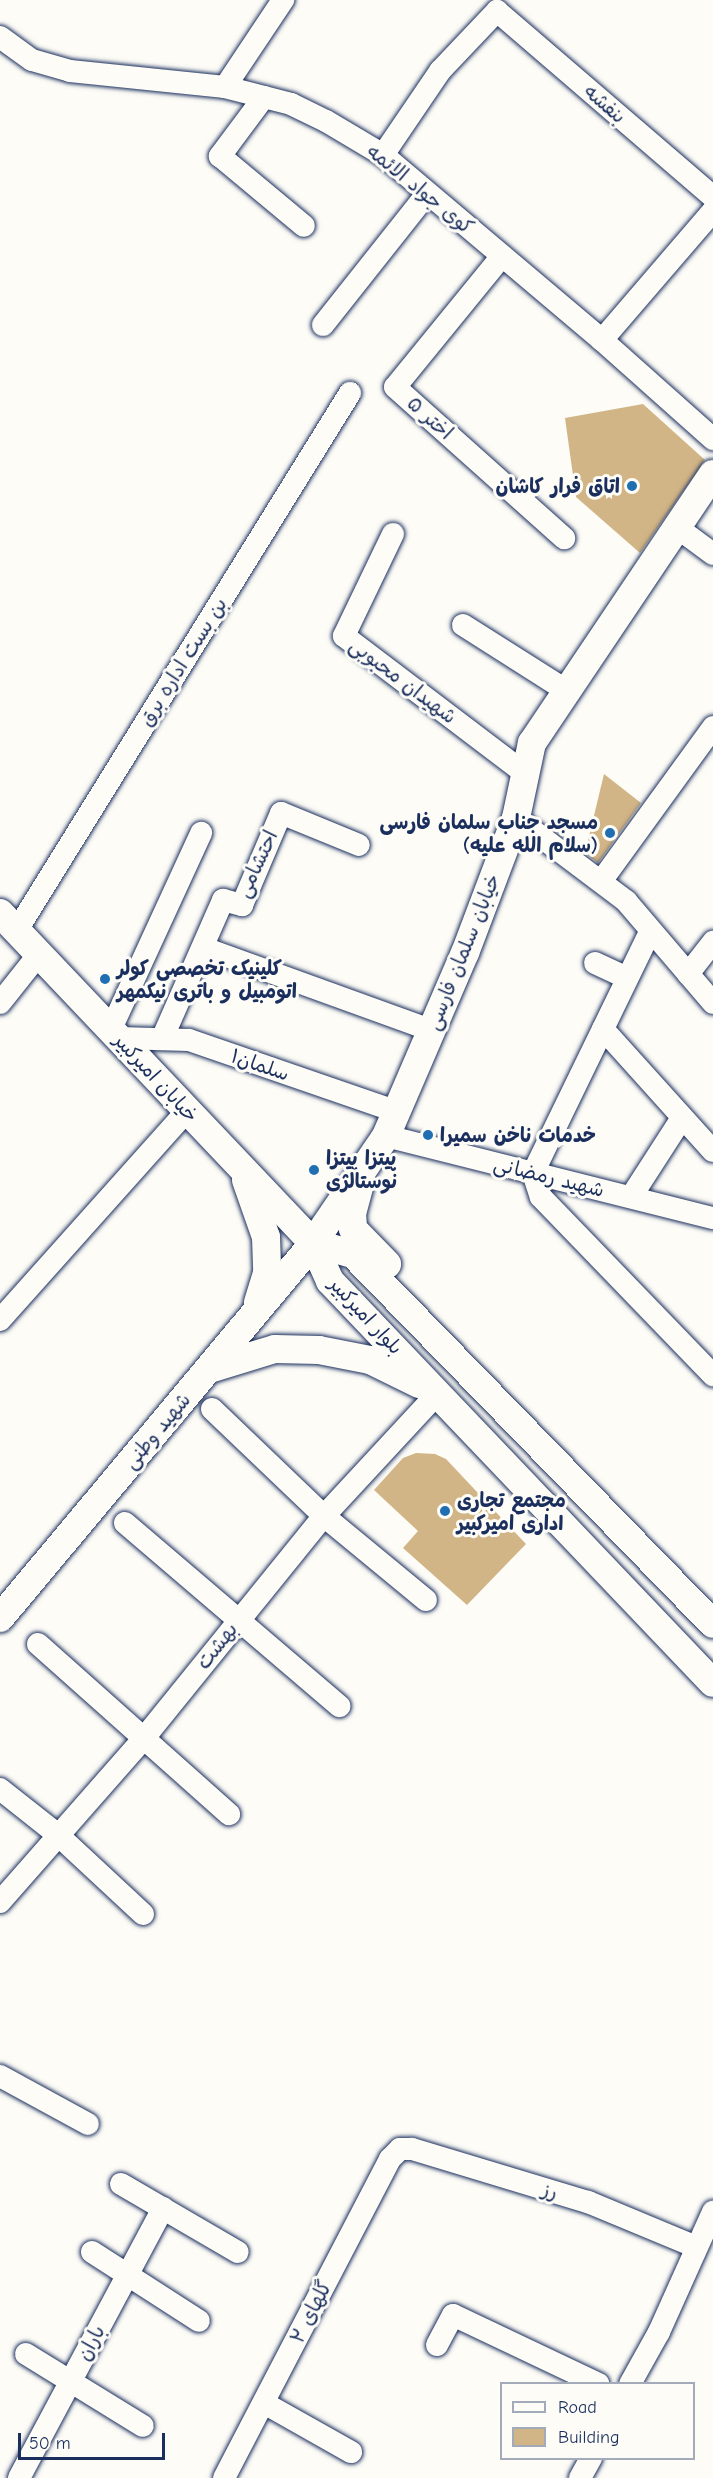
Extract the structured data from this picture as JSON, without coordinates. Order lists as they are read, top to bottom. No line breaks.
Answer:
{"streets":{"main road":["خیابان سلمان فارسی","خیابان امیرکبیر","بلوار امیرکبیر","شهید وطنی"],"street":["بنفشه","کوی جواد الائمه","اختر ۵","بن بست اداره برق","شهیدان محبوبی","احتشامی","سلمان۱","شهید رمضانی","بهشت","رز","گلهای ۲","باران"]},"crossings":[["بنفشه","کوی جواد الائمه"],["کوی جواد الائمه","اختر ۵"],["بن بست اداره برق","خیابان امیرکبیر"],["شهیدان محبوبی","خیابان سلمان فارسی"],["احتشامی","سلمان۱"],["خیابان سلمان فارسی","سلمان۱"],["خیابان سلمان فارسی","خیابان امیرکبیر"],["خیابان سلمان فارسی","شهید رمضانی"],["خیابان سلمان فارسی","بلوار امیرکبیر"],["خیابان سلمان فارسی","شهید وطنی"],["سلمان۱","خیابان امیرکبیر"],["سلمان۱","شهید رمضانی"],["خیابان امیرکبیر","بلوار امیرکبیر"],["خیابان امیرکبیر","شهید وطنی"],["بلوار امیرکبیر","شهید وطنی"],["بلوار امیرکبیر","بهشت"],["رز","گلهای ۲"]],"places":["اتاق فرار کاشان","مسجد جناب سلمان فارسی (سلام الله علیه)","کلینیک تخصصی کولر اتومبیل و باتری نیکمهر","خدمات ناخن سمیرا","پیتزا پیتزا نوستالژی","مجتمع تجاری اداری امیرکبیر"],"legend":["Road","Building"],"scale_bar":"50 m"}
